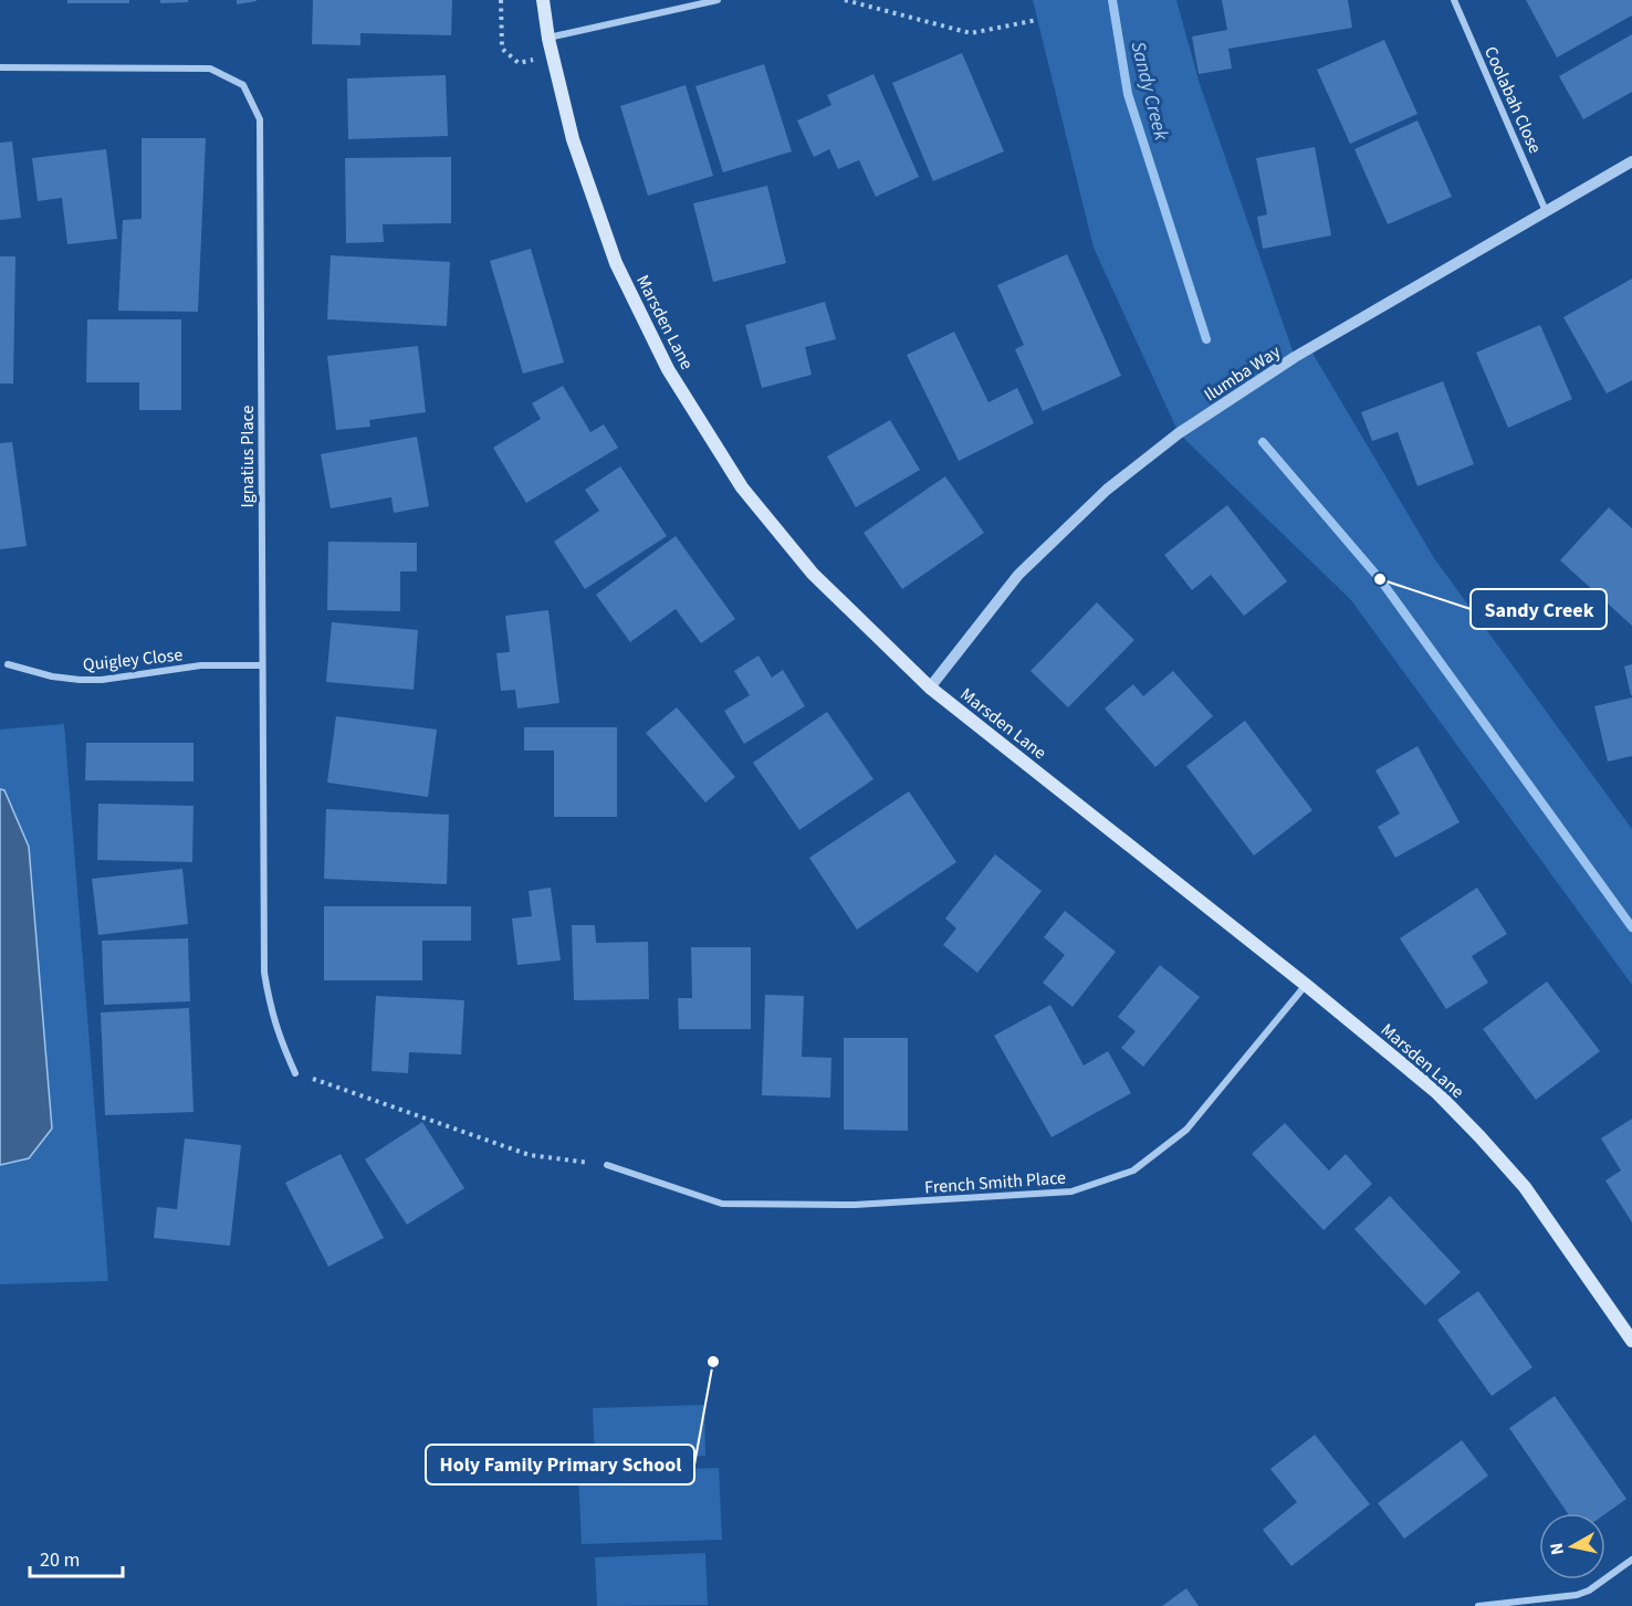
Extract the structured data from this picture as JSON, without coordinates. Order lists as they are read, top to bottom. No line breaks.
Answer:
{"streets":{"main road":["Marsden Lane"],"street":["Coolabah Close","Ilumba Way","Ignatius Place","Quigley Close","French Smith Place"]},"crossings":[["Coolabah Close","Ilumba Way"],["Marsden Lane","Ilumba Way"],["Marsden Lane","French Smith Place"],["Ignatius Place","Quigley Close"]],"water":["Sandy Creek"],"places":["Sandy Creek","Holy Family Primary School"],"scale_bar":"20 m","north":"left"}
